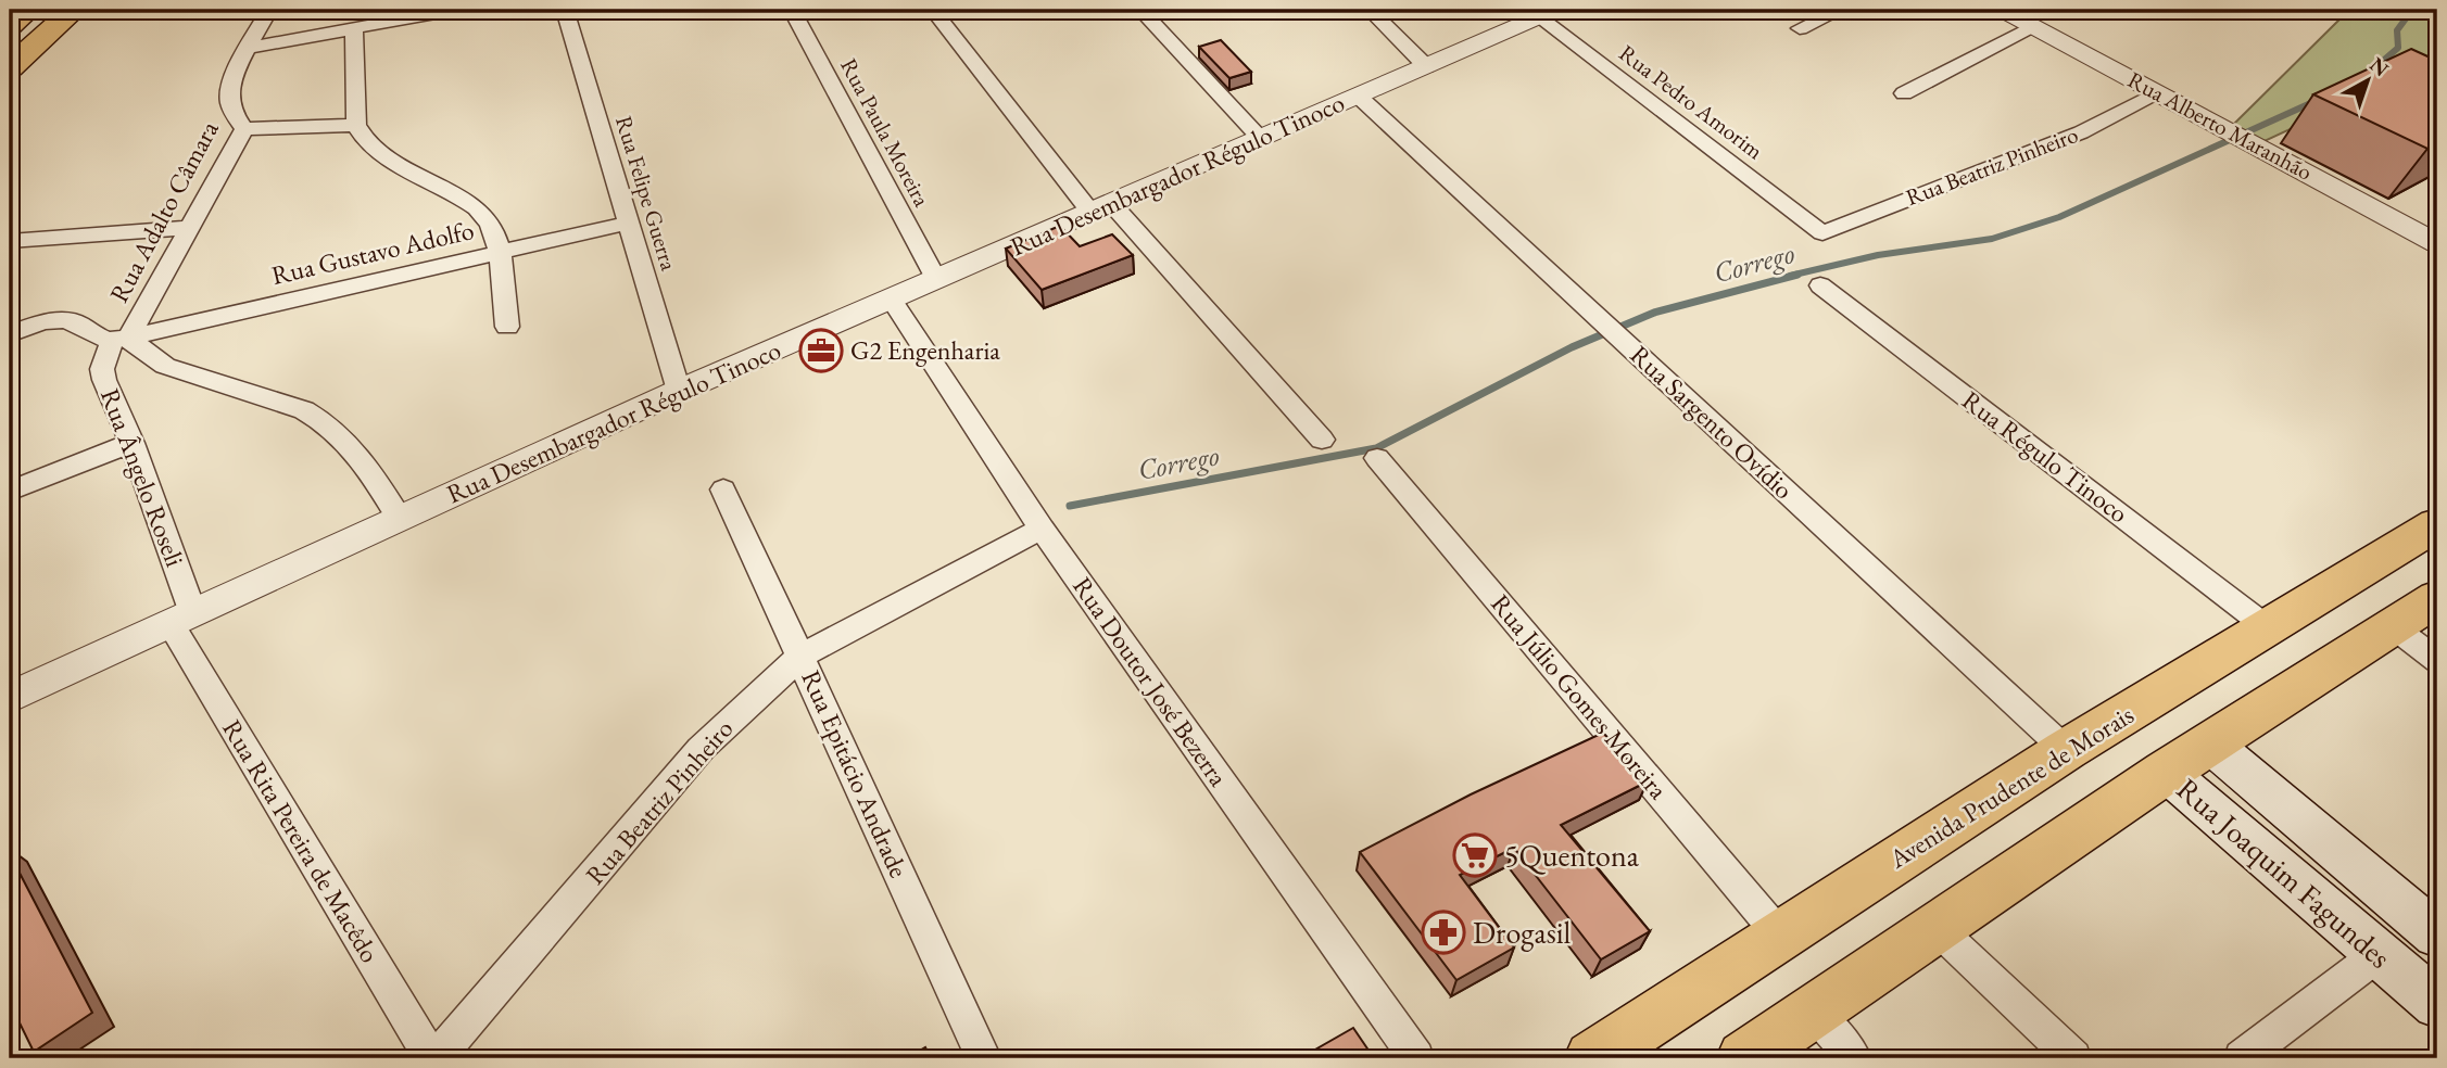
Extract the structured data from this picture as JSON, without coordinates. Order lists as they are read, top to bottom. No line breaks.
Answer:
{"streets":{"main road":["Avenida Prudente de Morais","Rua Joaquim Fagundes"],"street":["Rua Pedro Amorim","Rua Alberto Maranhão","Rua Paula Moreira","Rua Beatriz Pinheiro","Rua Desembargador Régulo Tinoco","Rua Felipe Guerra","Rua Adalto Câmara","Rua Gustavo Adolfo","Rua Sargento Ovídio","Rua Régulo Tinoco","Rua Ângelo Roseli","Rua Doutor José Bezerra","Rua Júlio Gomes Moreira","Rua Epitácio Andrade","Rua Rita Pereira de Macêdo"]},"crossings":[["Rua Pedro Amorim","Rua Beatriz Pinheiro"],["Rua Pedro Amorim","Rua Desembargador Régulo Tinoco"],["Rua Alberto Maranhão","Rua Beatriz Pinheiro"],["Rua Paula Moreira","Rua Desembargador Régulo Tinoco"],["Rua Beatriz Pinheiro","Rua Doutor José Bezerra"],["Rua Beatriz Pinheiro","Rua Epitácio Andrade"],["Rua Beatriz Pinheiro","Rua Rita Pereira de Macêdo"],["Rua Desembargador Régulo Tinoco","Rua Felipe Guerra"],["Rua Desembargador Régulo Tinoco","Rua Adalto Câmara"],["Rua Desembargador Régulo Tinoco","Rua Sargento Ovídio"],["Rua Desembargador Régulo Tinoco","Rua Ângelo Roseli"],["Rua Desembargador Régulo Tinoco","Rua Doutor José Bezerra"],["Rua Desembargador Régulo Tinoco","Rua Rita Pereira de Macêdo"],["Rua Felipe Guerra","Rua Gustavo Adolfo"],["Rua Adalto Câmara","Rua Gustavo Adolfo"],["Rua Adalto Câmara","Rua Ângelo Roseli"],["Rua Gustavo Adolfo","Rua Ângelo Roseli"],["Rua Sargento Ovídio","Avenida Prudente de Morais"],["Rua Régulo Tinoco","Avenida Prudente de Morais"],["Rua Ângelo Roseli","Rua Rita Pereira de Macêdo"],["Rua Júlio Gomes Moreira","Avenida Prudente de Morais"]],"water":["Corrego"],"places":{"office":["G2 Engenharia"],"supermarket":["5Quentona"],"pharmacy":["Drogasil"]},"north":"top right"}
